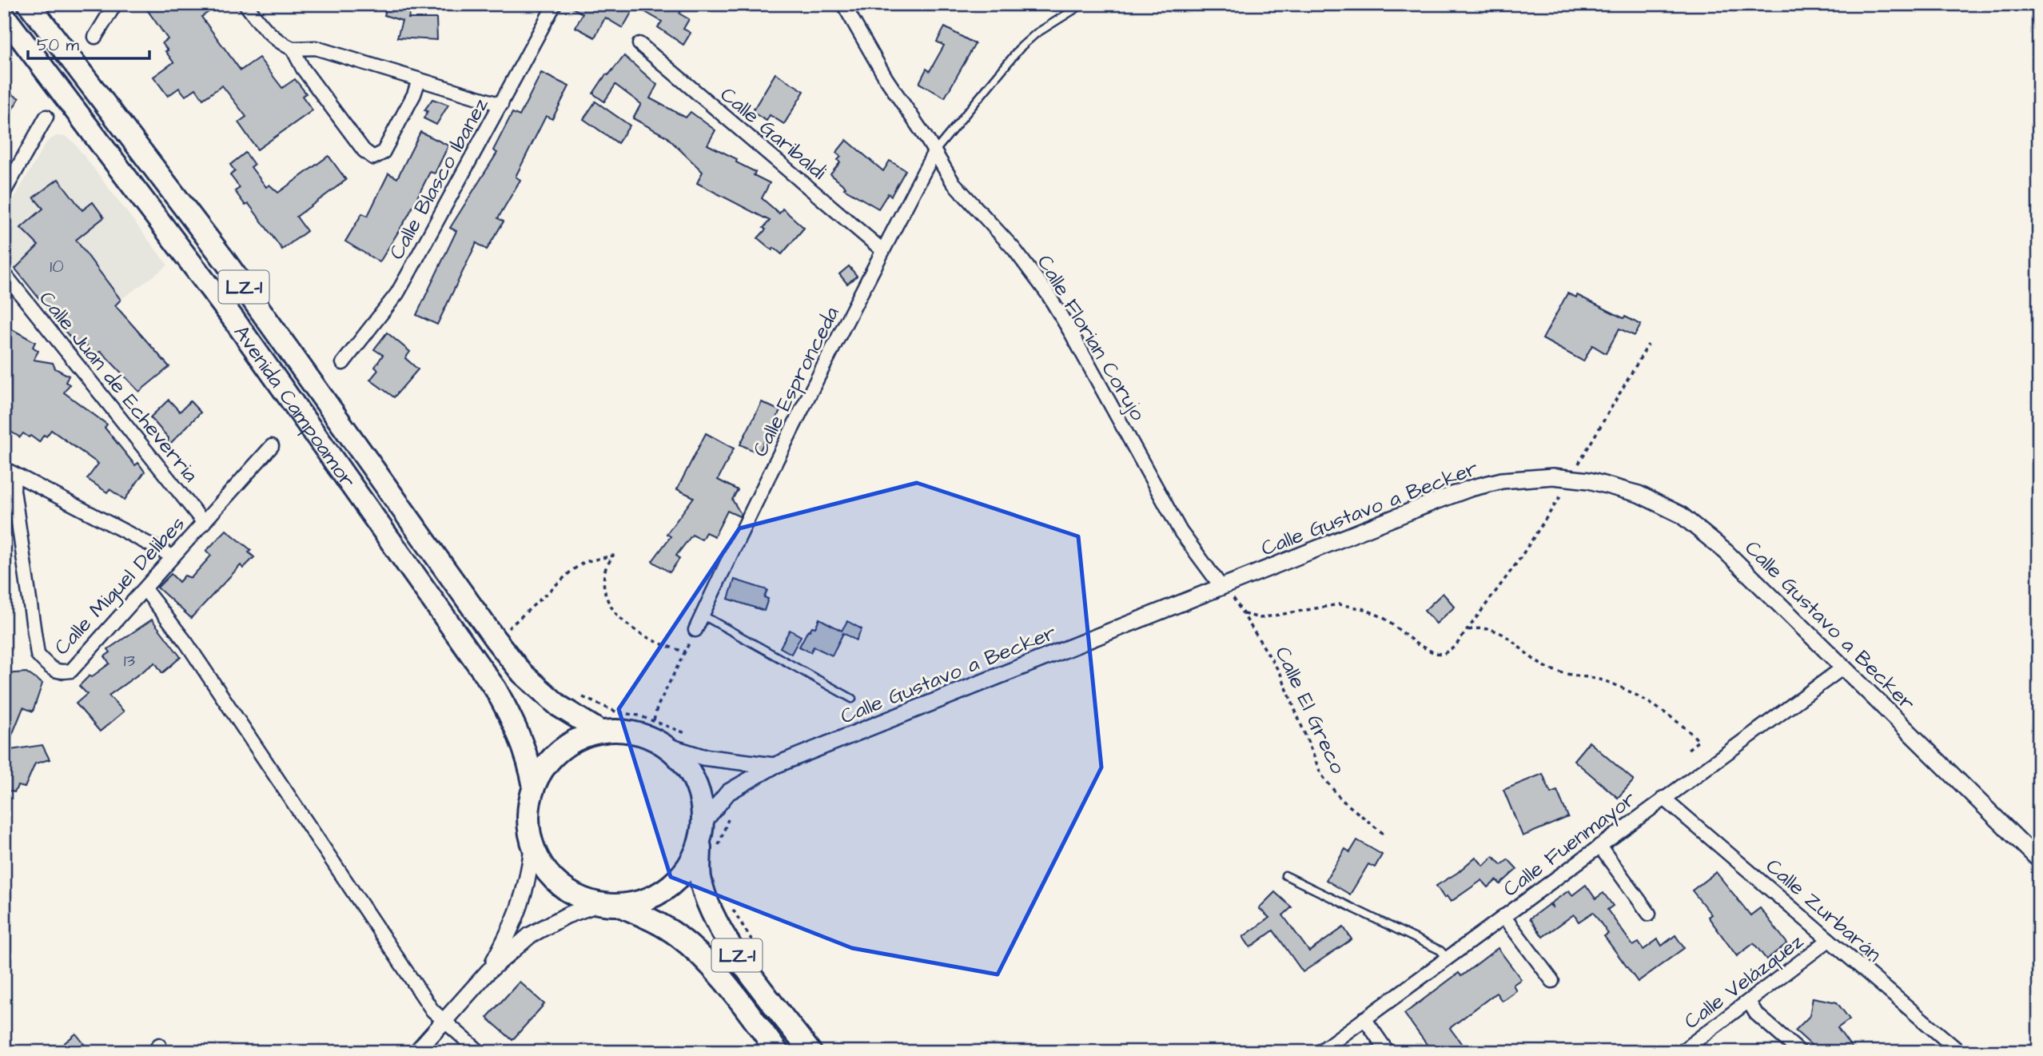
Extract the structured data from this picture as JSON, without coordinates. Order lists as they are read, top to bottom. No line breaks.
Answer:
{"streets":{"highway":["LZ-1","Avenida Campoamor"],"street":["Calle Garibaldi","Calle Blasco Ibanez","Calle Florian Corujo","Calle Espronceda","Calle Juan de Echeverria","Calle Gustavo a Becker","Calle Miguel Delibes","Calle Fuenmayor","Calle Zurbarán","Calle Velázquez"],"path":["Calle El Greco"]},"crossings":[["Calle Garibaldi","Calle Espronceda"],["LZ-1","Avenida Campoamor"],["LZ-1","Calle Gustavo a Becker"],["Calle Florian Corujo","Calle Espronceda"],["Calle Florian Corujo","Calle Gustavo a Becker"],["Calle Florian Corujo","Calle El Greco"],["Calle Juan de Echeverria","Calle Miguel Delibes"],["Avenida Campoamor","Calle Gustavo a Becker"],["Calle Gustavo a Becker","Calle El Greco"],["Calle Gustavo a Becker","Calle Fuenmayor"],["Calle Fuenmayor","Calle Zurbarán"],["Calle Zurbarán","Calle Velázquez"]],"house_numbers":["10","13"],"scale_bar":"50 m"}
